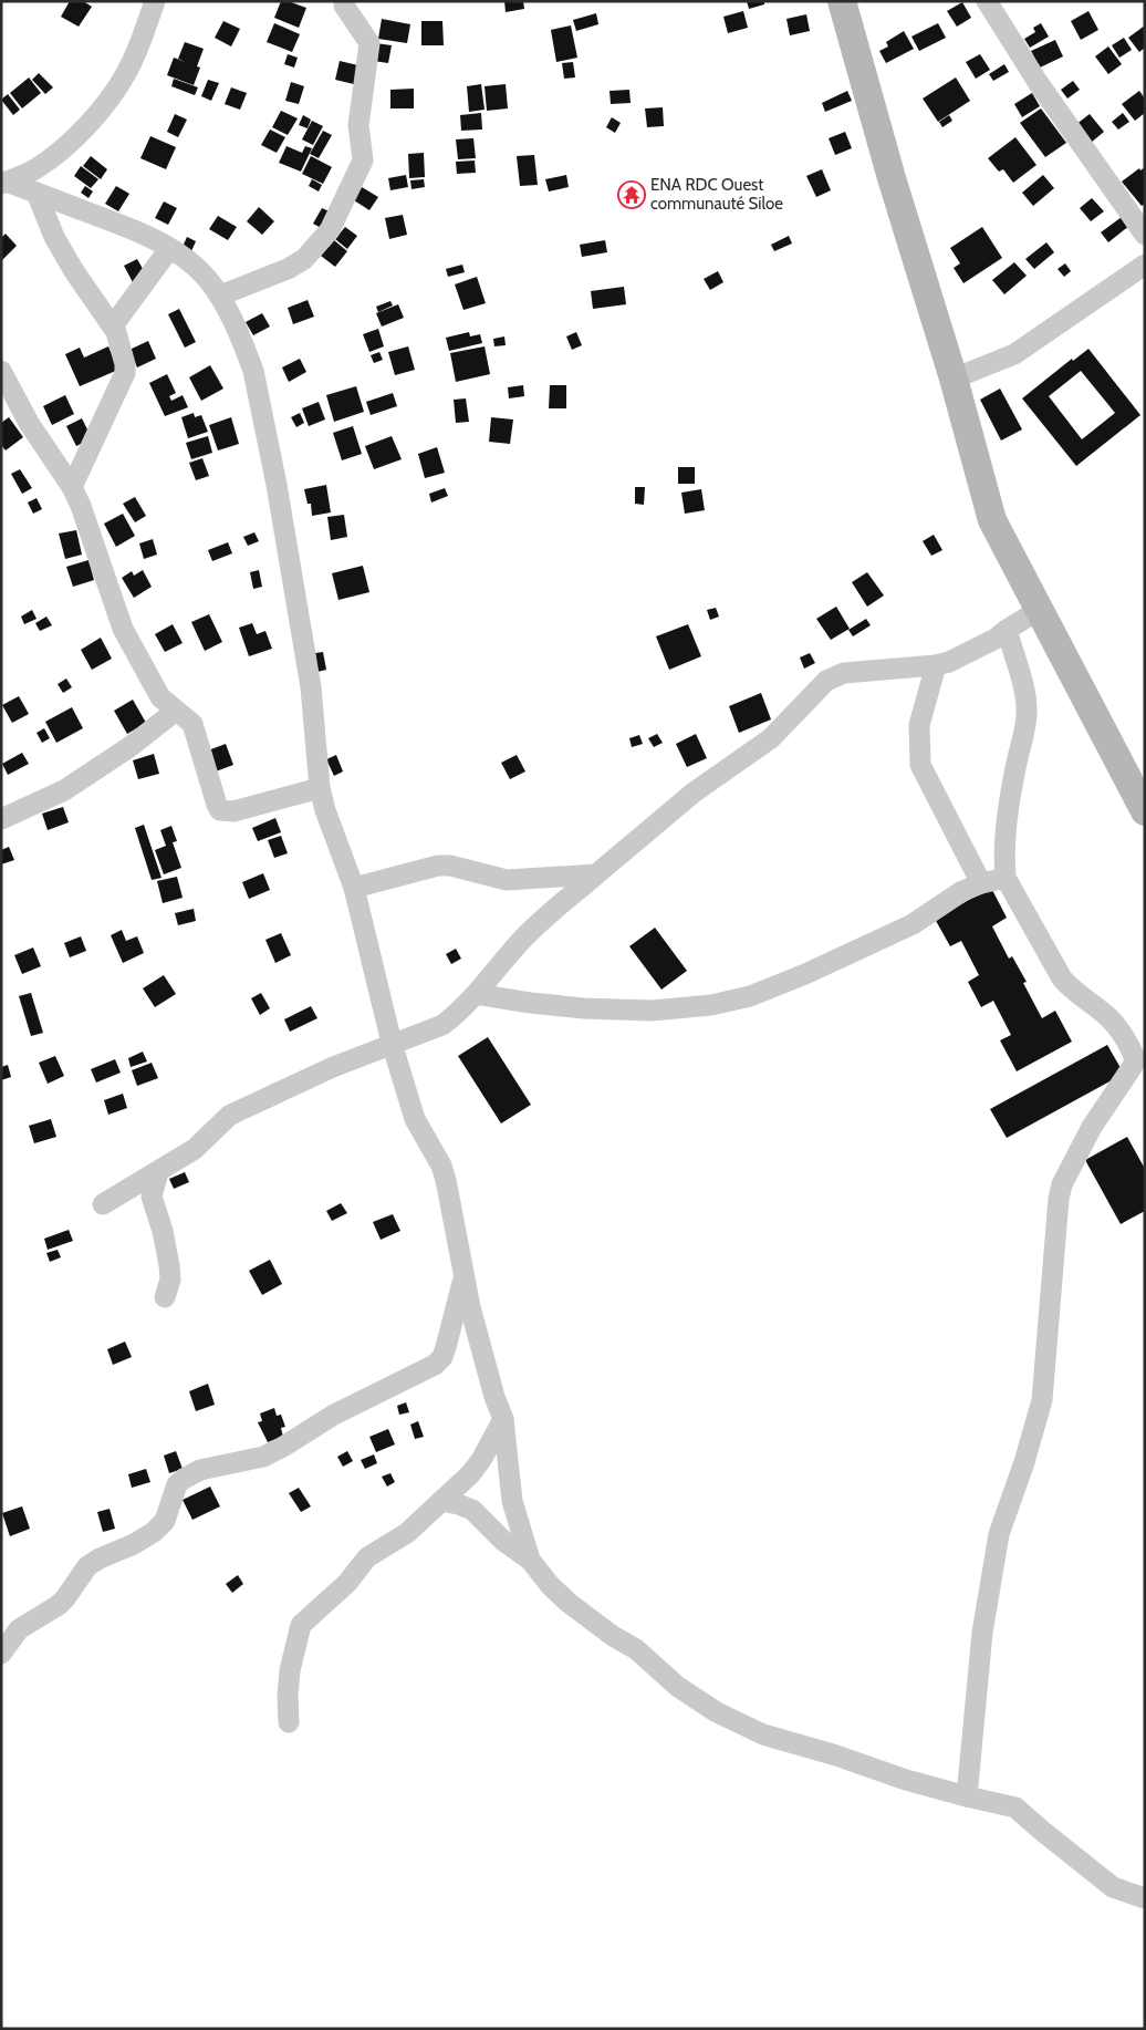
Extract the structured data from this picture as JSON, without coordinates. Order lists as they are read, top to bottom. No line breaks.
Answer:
{"places":{"temple":["ENA RDC Ouest communauté Siloe"]}}
